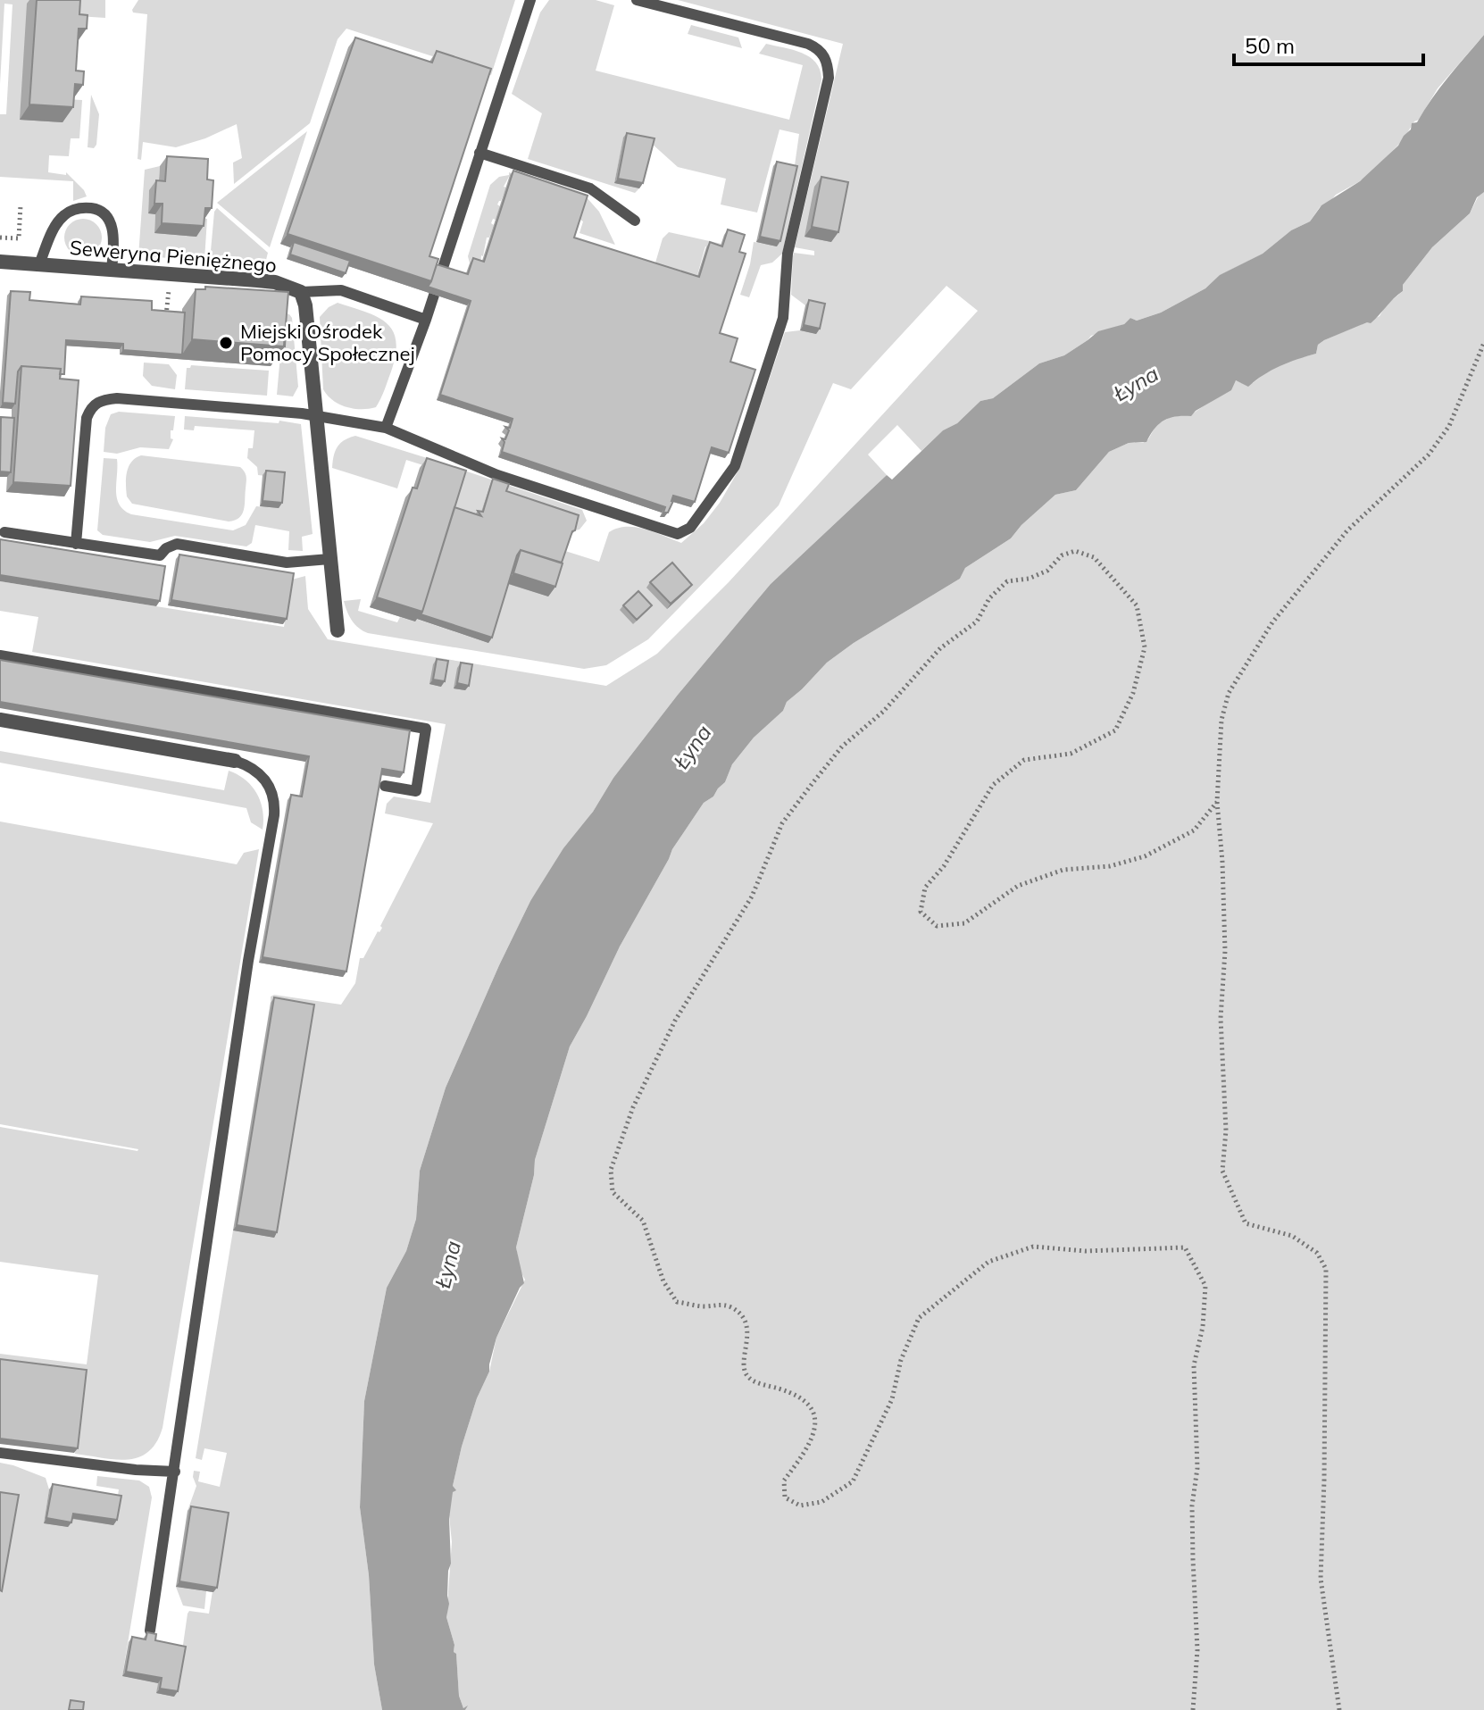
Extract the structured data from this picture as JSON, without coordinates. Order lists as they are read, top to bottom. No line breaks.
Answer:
{"streets":{"street":["Seweryna Pieniężnego"]},"water":["Łyna"],"places":["Miejski Ośrodek Pomocy Społecznej"],"scale_bar":"50 m"}
